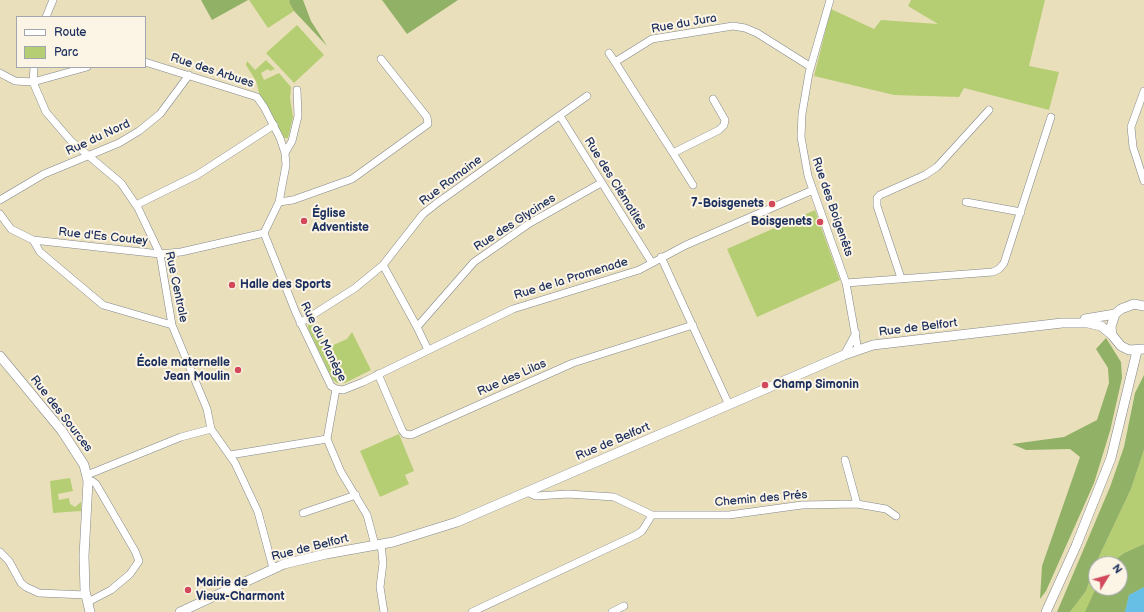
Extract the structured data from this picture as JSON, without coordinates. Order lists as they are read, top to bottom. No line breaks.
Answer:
{"streets":{"main road":["Rue de Belfort","Rue des Sources"],"street":["Rue du Jura","Rue des Arbues","Rue du Nord","Rue Romaine","Rue des Clématites","Rue des Boigenêts","Rue des Glycines","Rue d'Es Coutey","Rue de la Promenade","Rue Centrale","Rue du Manège","Rue des Lilas","Chemin des Prés"]},"crossings":[["Rue du Jura","Rue des Boigenêts"],["Rue des Arbues","Rue du Nord"],["Rue du Nord","Rue Centrale"],["Rue Romaine","Rue des Clématites"],["Rue Romaine","Rue du Manège"],["Rue des Clématites","Rue des Glycines"],["Rue des Clématites","Rue de la Promenade"],["Rue des Boigenêts","Rue de la Promenade"],["Rue des Boigenêts","Rue de Belfort"],["Rue d'Es Coutey","Rue Centrale"],["Rue d'Es Coutey","Rue du Manège"],["Rue de la Promenade","Rue du Manège"],["Rue de la Promenade","Rue des Lilas"],["Rue de Belfort","Chemin des Prés"]],"places":["7-Boisgenets","Église Adventiste","Boisgenets","Halle des Sports","École maternelle Jean Moulin","Champ Simonin","Mairie de Vieux-Charmont"],"legend":["Route","Parc"],"north":"top right"}
